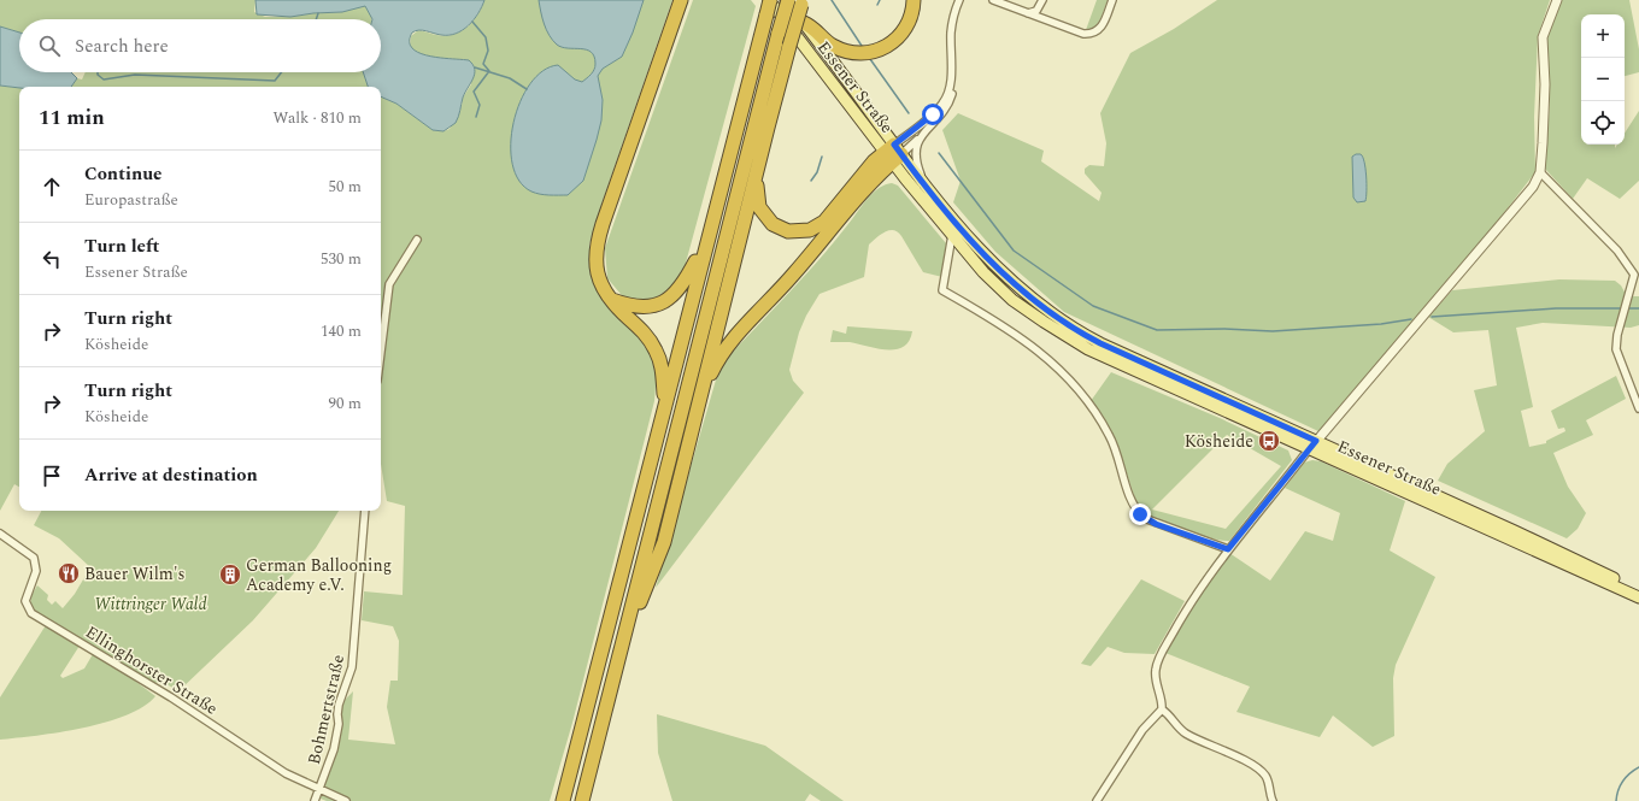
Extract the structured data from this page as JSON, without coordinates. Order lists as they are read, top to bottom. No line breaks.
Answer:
{"streets":{"main road":["Essener Straße"],"street":["Ellinghorster Straße","Bohmertstraße"]},"crossings":[["Ellinghorster Straße","Bohmertstraße"]],"parks":["Wittringer Wald"],"places":{"bus stop":["Kösheide"],"restaurant":["Bauer Wilm's"],"building":["German Ballooning Academy e.V."]},"page":{"map_buttons":["+","−"],"search":"Search here","heading":["11 min","Walk · 810 m"],"list":[["Continue","Europastraße","50 m"],["Turn left","Essener Straße","530 m"],["Turn right","Kösheide","140 m"],["Turn right","Kösheide","90 m"],"Arrive at destination"]}}
